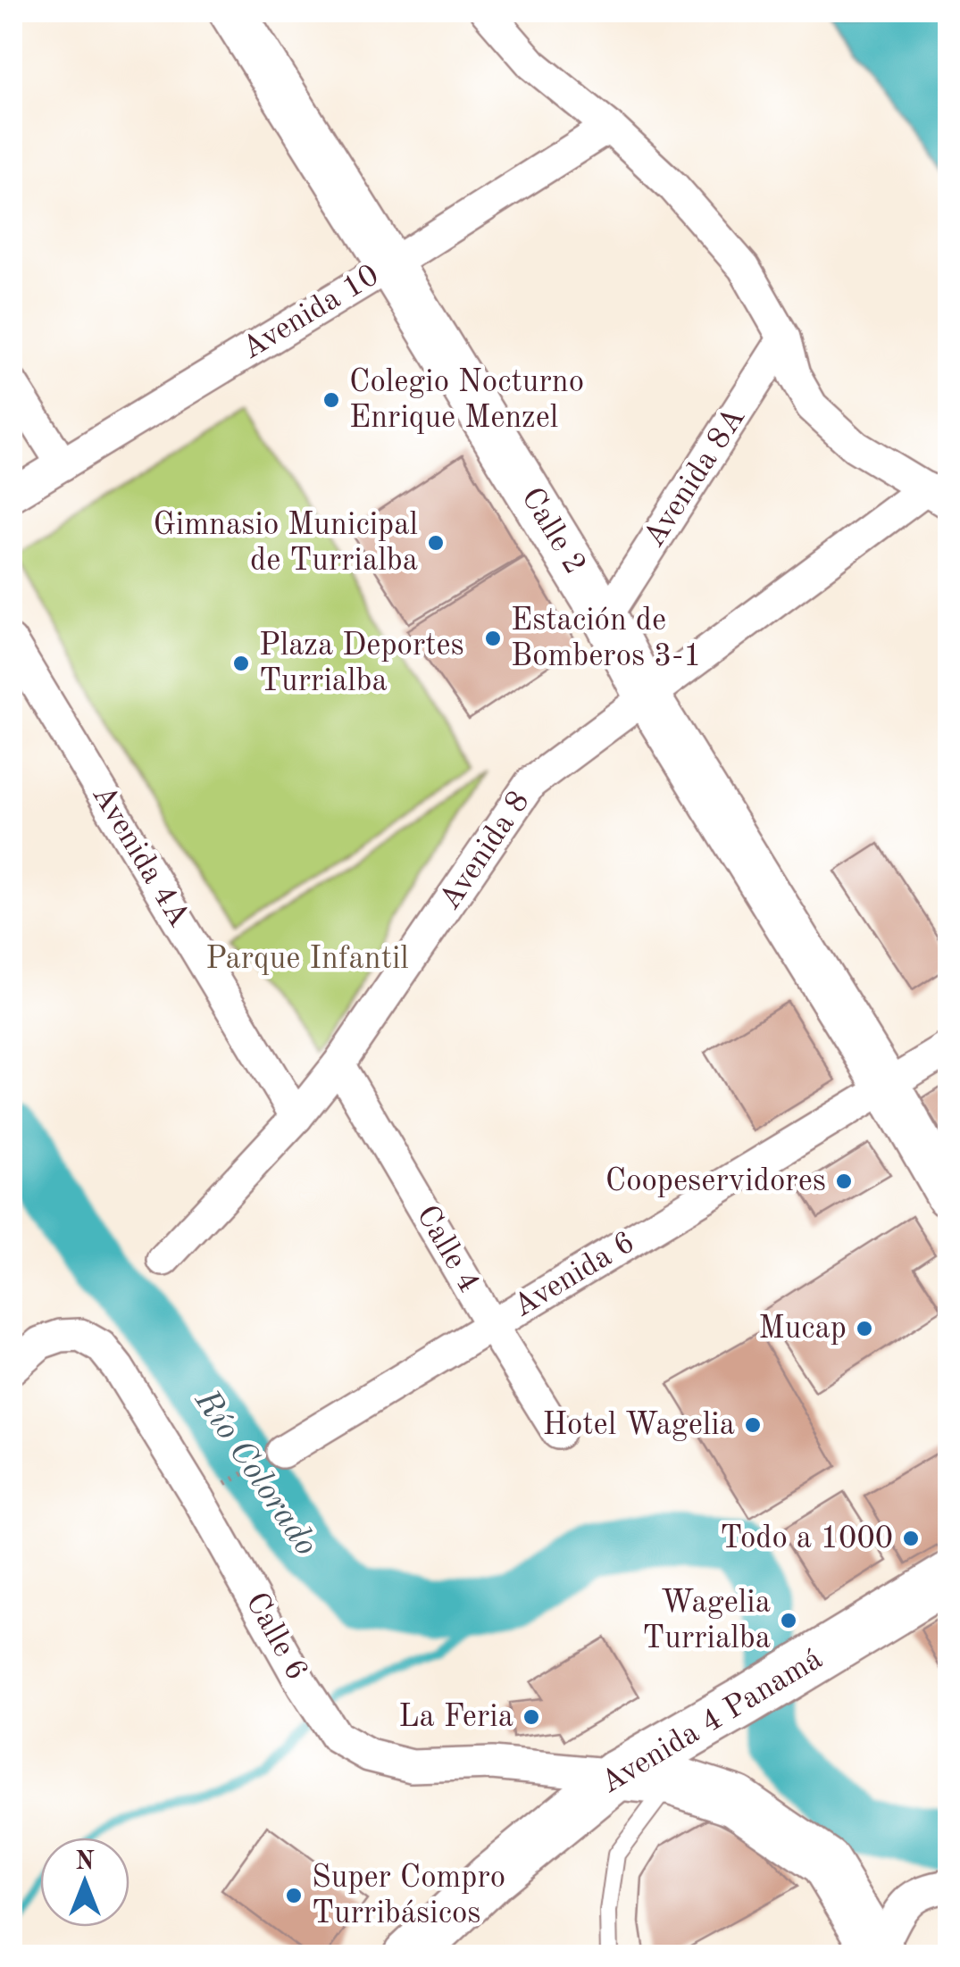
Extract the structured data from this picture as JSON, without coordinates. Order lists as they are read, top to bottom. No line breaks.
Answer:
{"streets":{"main road":["Calle 2","Avenida 4 Panamá"],"street":["Avenida 10","Avenida 8A","Avenida 8","Avenida 4A","Calle 4","Avenida 6","Calle 6"]},"crossings":[["Avenida 10","Calle 2"],["Avenida 8A","Calle 2"],["Calle 2","Avenida 8"],["Calle 2","Avenida 6"],["Avenida 8","Avenida 4A"],["Avenida 8","Calle 4"],["Calle 4","Avenida 6"],["Calle 6","Avenida 4 Panamá"]],"water":["Río Colorado"],"parks":["Parque Infantil"],"places":["Colegio Nocturno Enrique Menzel","Gimnasio Municipal de Turrialba","Estación de Bomberos 3-1","Plaza Deportes Turrialba","Coopeservidores","Mucap","Hotel Wagelia","Todo a 1000","Wagelia Turrialba","La Feria","Super Compro Turribásicos"],"north":"top"}
